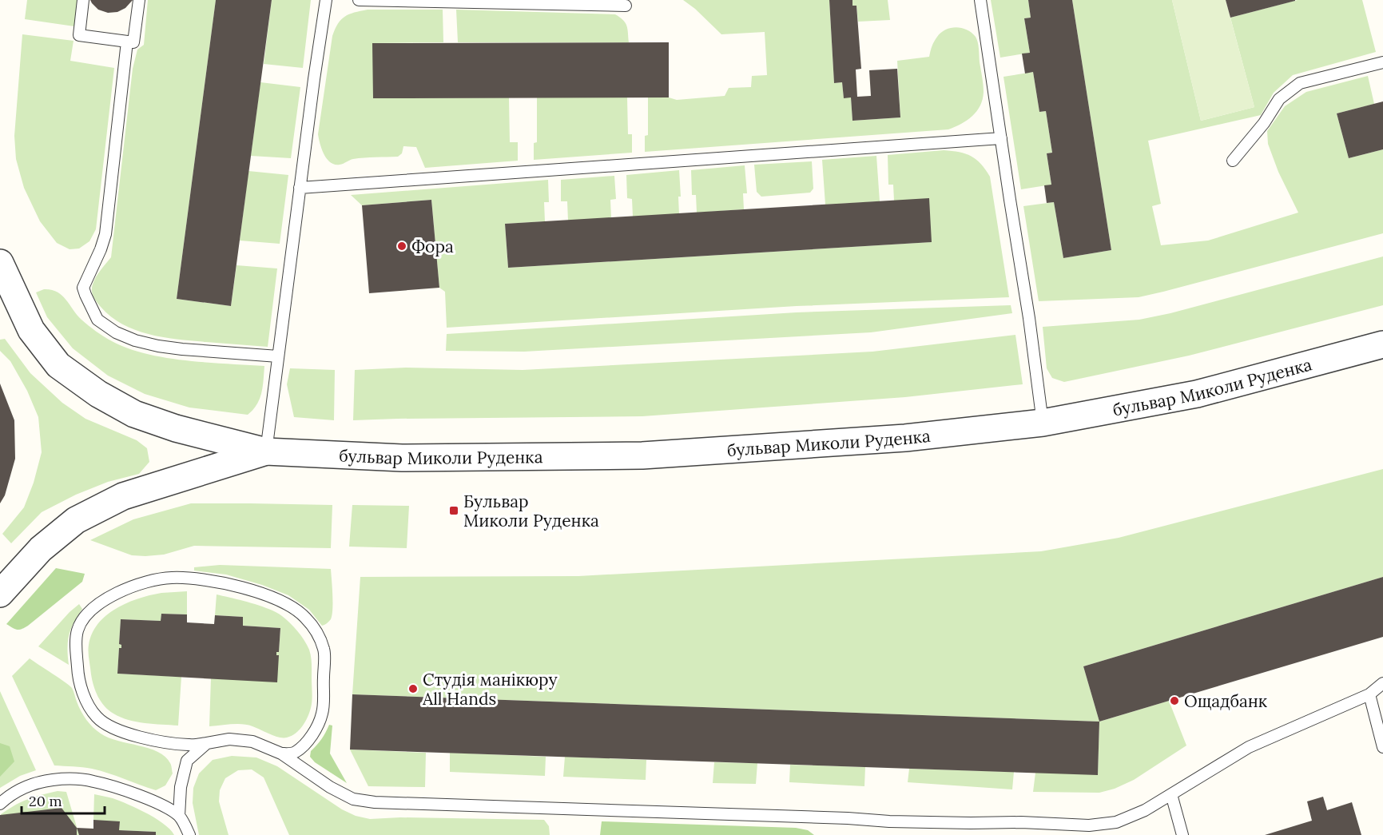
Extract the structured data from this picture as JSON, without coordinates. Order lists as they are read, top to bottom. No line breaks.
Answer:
{"streets":{"street":["бульвар Миколи Руденка"]},"places":{"other":["Фора","Студія манікюру All Hands","Ощадбанк"],"transit":["Бульвар Миколи Руденка"]},"scale_bar":"20 m"}
